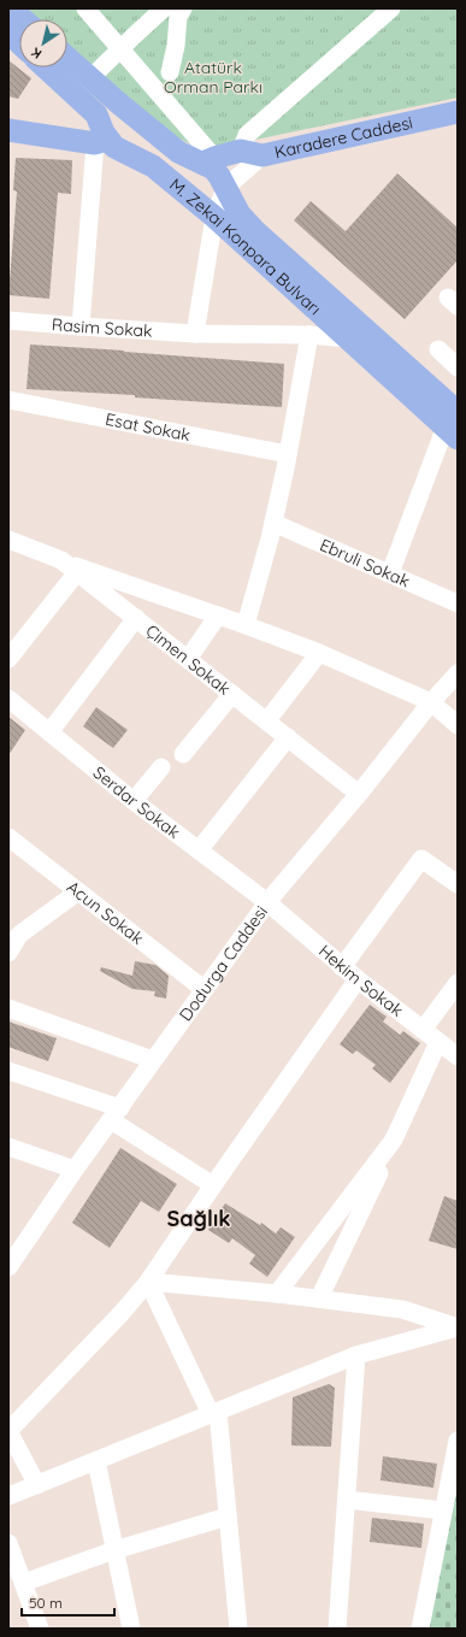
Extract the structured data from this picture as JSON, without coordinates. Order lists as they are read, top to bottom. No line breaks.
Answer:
{"streets":{"main road":["Karadere Caddesi","M. Zekai Konpara Bulvarı"],"street":["Rasim Sokak","Esat Sokak","Ebruli Sokak","Çimen Sokak","Serdar Sokak","Acun Sokak","Dodurga Caddesi","Hekim Sokak"]},"crossings":[["Karadere Caddesi","M. Zekai Konpara Bulvarı"],["M. Zekai Konpara Bulvarı","Rasim Sokak"],["Çimen Sokak","Dodurga Caddesi"],["Serdar Sokak","Dodurga Caddesi"],["Serdar Sokak","Hekim Sokak"],["Acun Sokak","Dodurga Caddesi"],["Dodurga Caddesi","Hekim Sokak"]],"districts":["Sağlık"],"parks":["Atatürk Orman Parkı"],"scale_bar":"50 m","north":"bottom left"}
